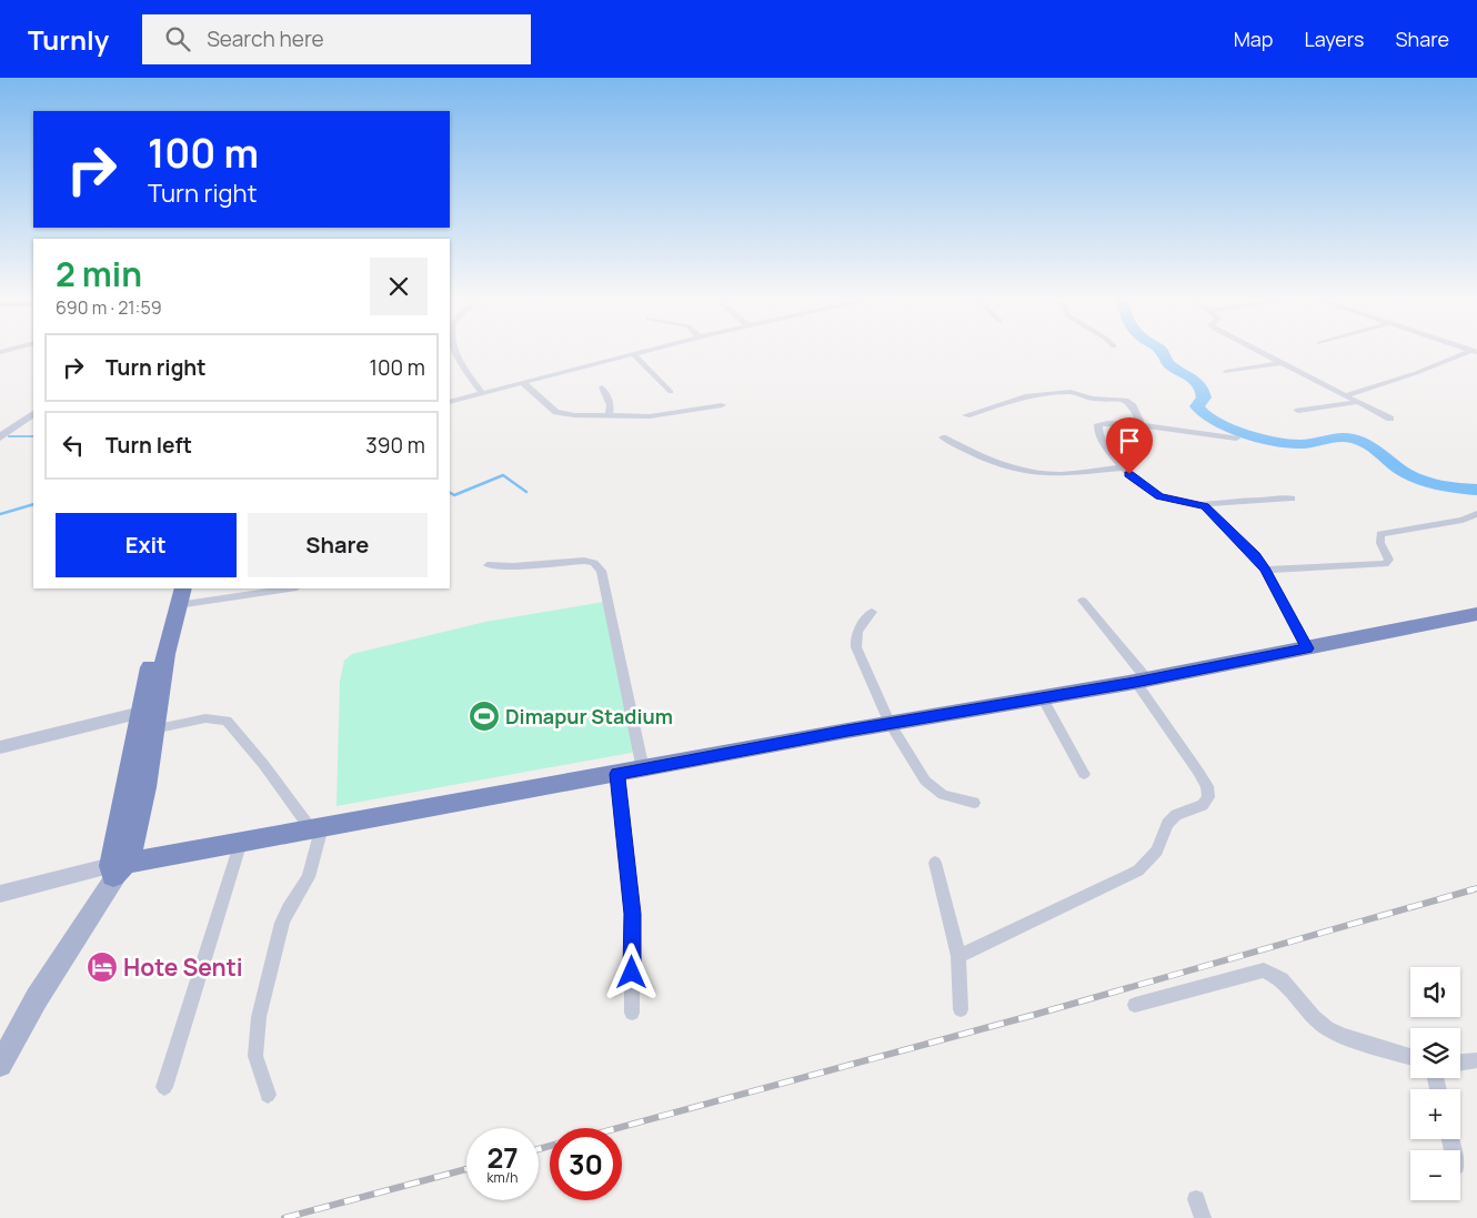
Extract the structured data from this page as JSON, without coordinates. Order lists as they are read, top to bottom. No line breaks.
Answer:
{"places":{"sports":["Dimapur Stadium"],"hotel":["Hote Senti"]},"page":{"header":"Turnly","search":"Search here","nav":["Map","Layers","Share"],"turn":["100 m","Turn right"],"heading":["2 min","690 m · 21:59"],"list":[{"name":"Turn right","value":"100 m"},{"name":"Turn left","value":"390 m"}],"buttons":["Exit","Share"],"map_buttons":["+","−"],"speed":"27 km/h","limit":"30"}}
